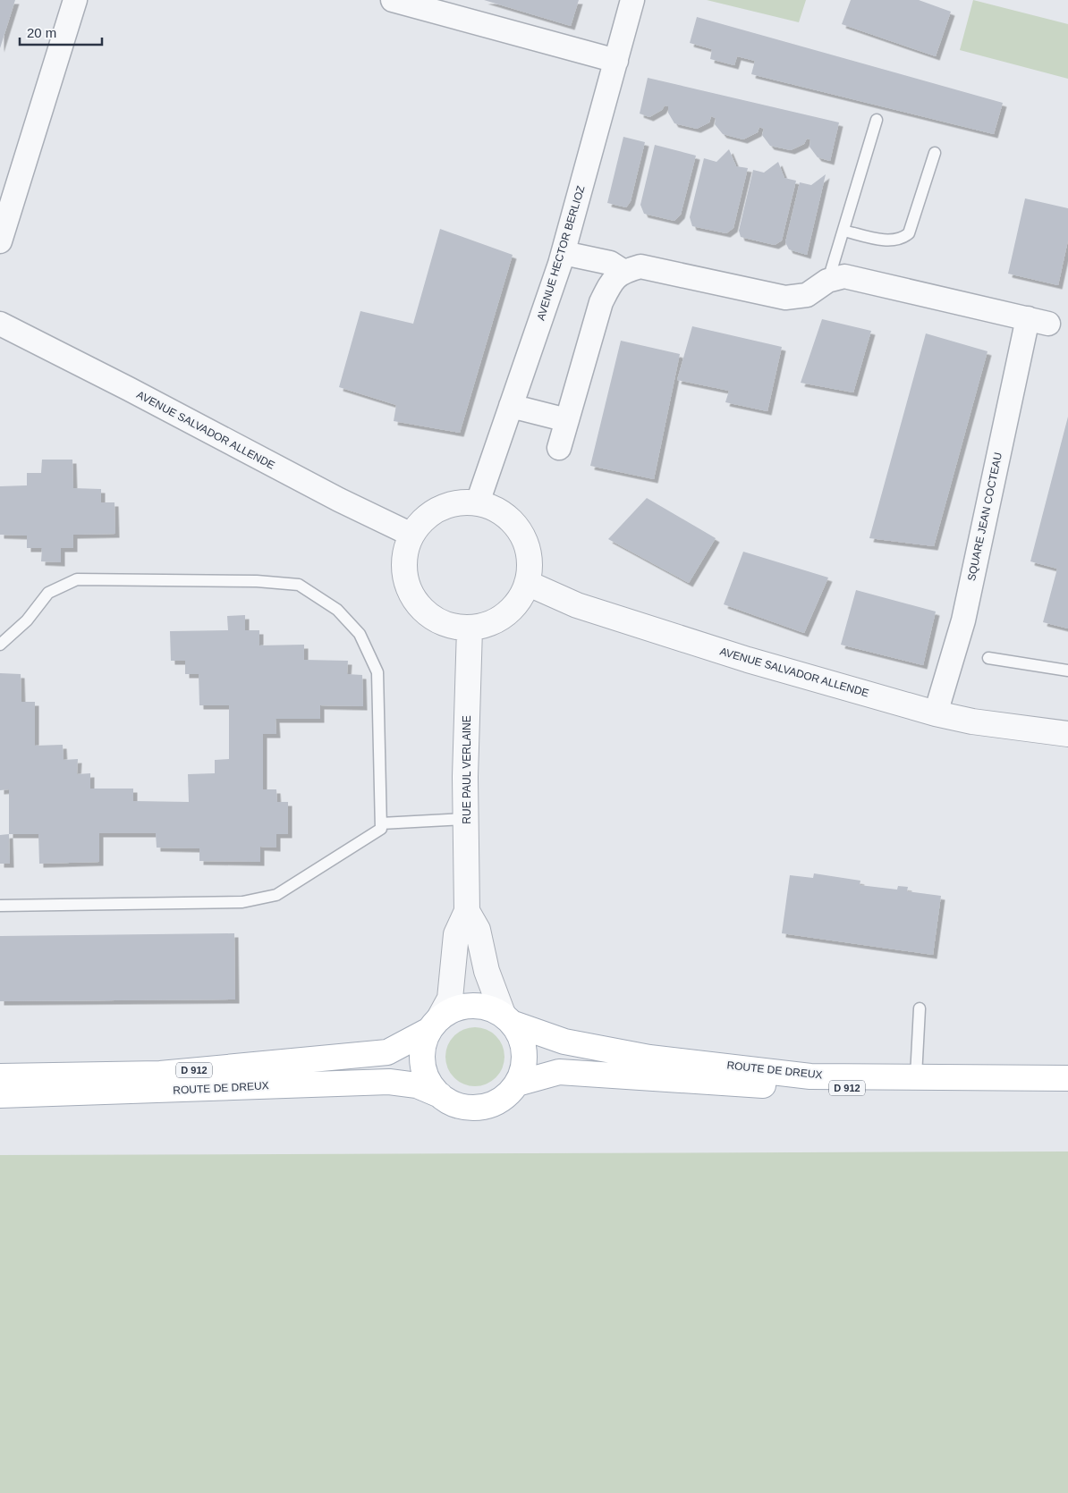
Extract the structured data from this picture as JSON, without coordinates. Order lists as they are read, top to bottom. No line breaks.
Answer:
{"streets":{"main road":["D 912","ROUTE DE DREUX"],"street":["AVENUE HECTOR BERLIOZ","AVENUE SALVADOR ALLENDE","SQUARE JEAN COCTEAU","RUE PAUL VERLAINE"]},"crossings":[["AVENUE HECTOR BERLIOZ","AVENUE SALVADOR ALLENDE"],["AVENUE HECTOR BERLIOZ","RUE PAUL VERLAINE"],["AVENUE SALVADOR ALLENDE","SQUARE JEAN COCTEAU"],["AVENUE SALVADOR ALLENDE","RUE PAUL VERLAINE"],["RUE PAUL VERLAINE","ROUTE DE DREUX"]],"scale_bar":"20 m"}
